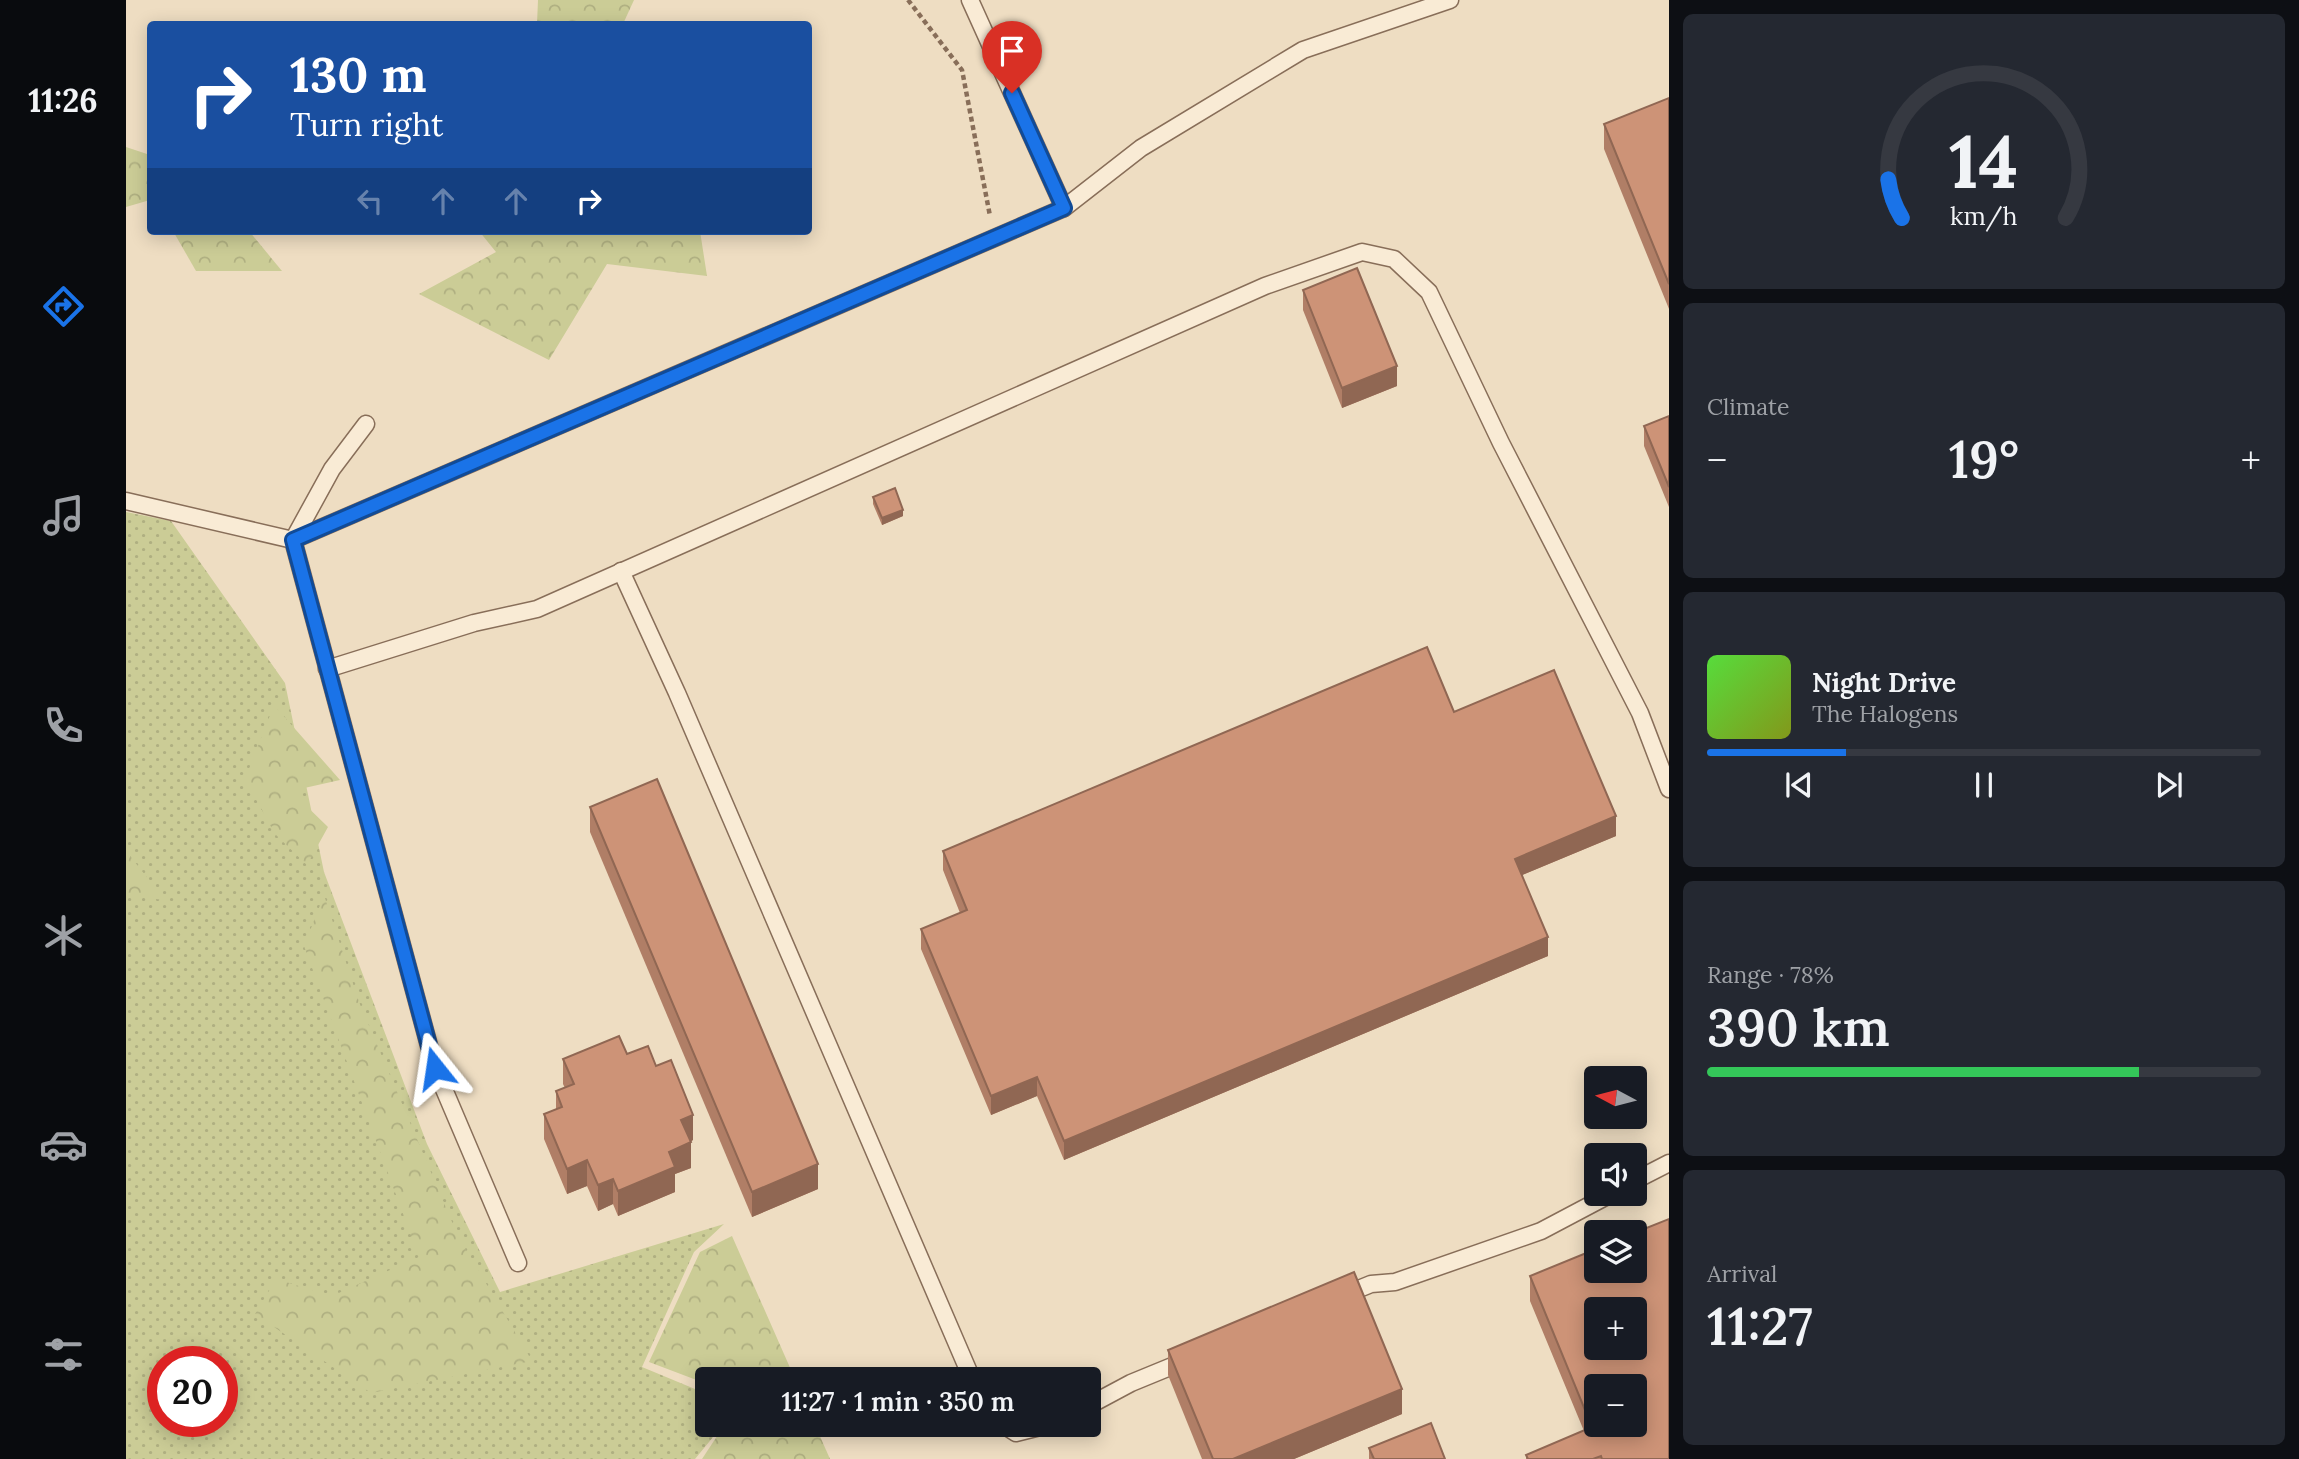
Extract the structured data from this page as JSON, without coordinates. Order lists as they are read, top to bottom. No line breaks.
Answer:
{"north":"left","page":{"tabs":"11:26","turn":["130 m","Turn right"],"tile":["Climate",["Range · 78%","390 km"],["Arrival","11:27"]],"heat":["−","19°","+"],"song":["Night Drive","The Halogens"],"map_buttons":["+","−"],"limit":"20","trip":"11:27 · 1 min · 350 m","gauge":["14","km/h"]}}
